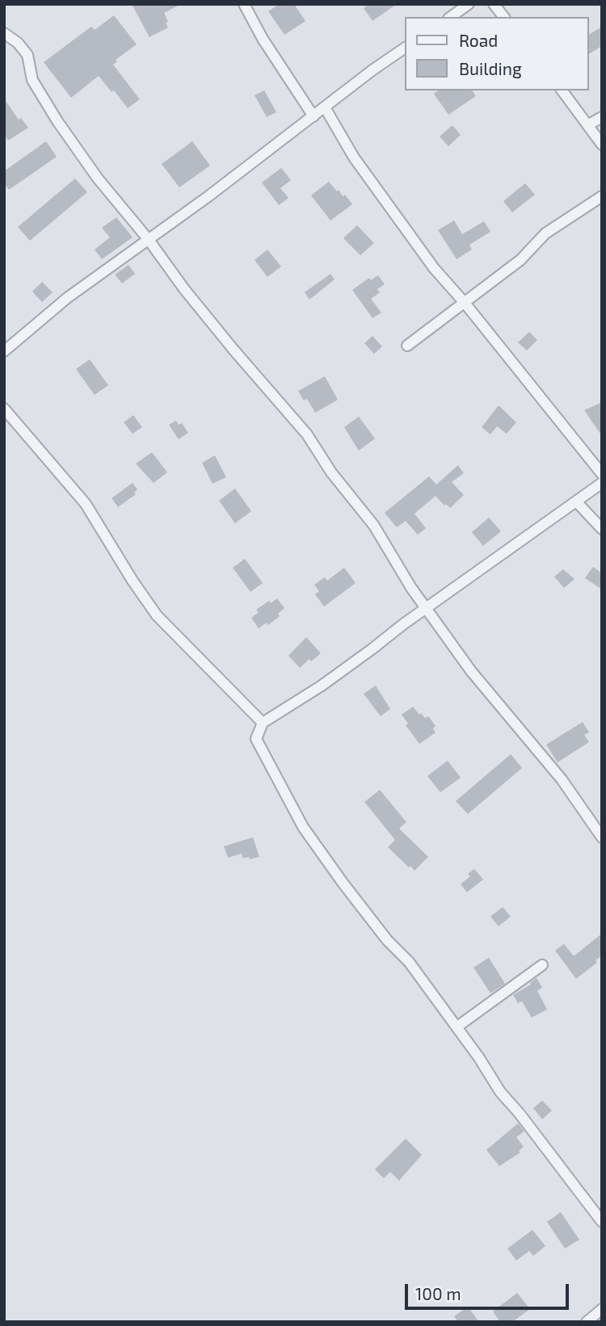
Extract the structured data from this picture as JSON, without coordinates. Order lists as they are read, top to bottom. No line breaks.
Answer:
{"legend":["Road","Building"],"scale_bar":"100 m"}
